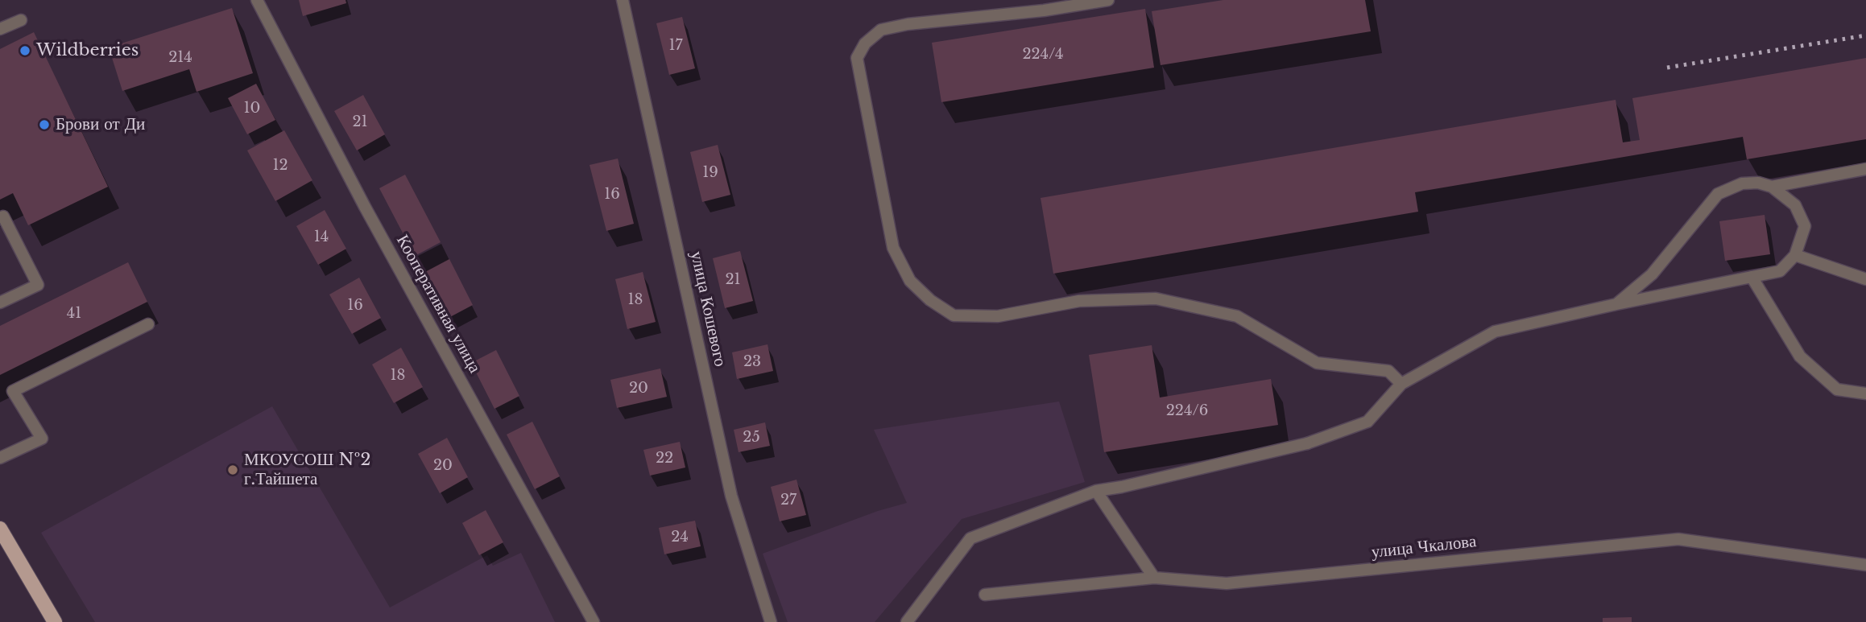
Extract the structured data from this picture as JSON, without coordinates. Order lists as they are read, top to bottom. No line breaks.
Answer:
{"streets":{"street":["Кооперативная улица","улица Кошевого","улица Чкалова"]},"places":["Wildberries","Брови от Ди","МКОУСОШ №2 г.Тайшета"],"house_numbers":["17","224/4","214","10","21","12","19","16","14","21","18","16","41","23","18","20","224/6","25","22","20","27","24"]}
